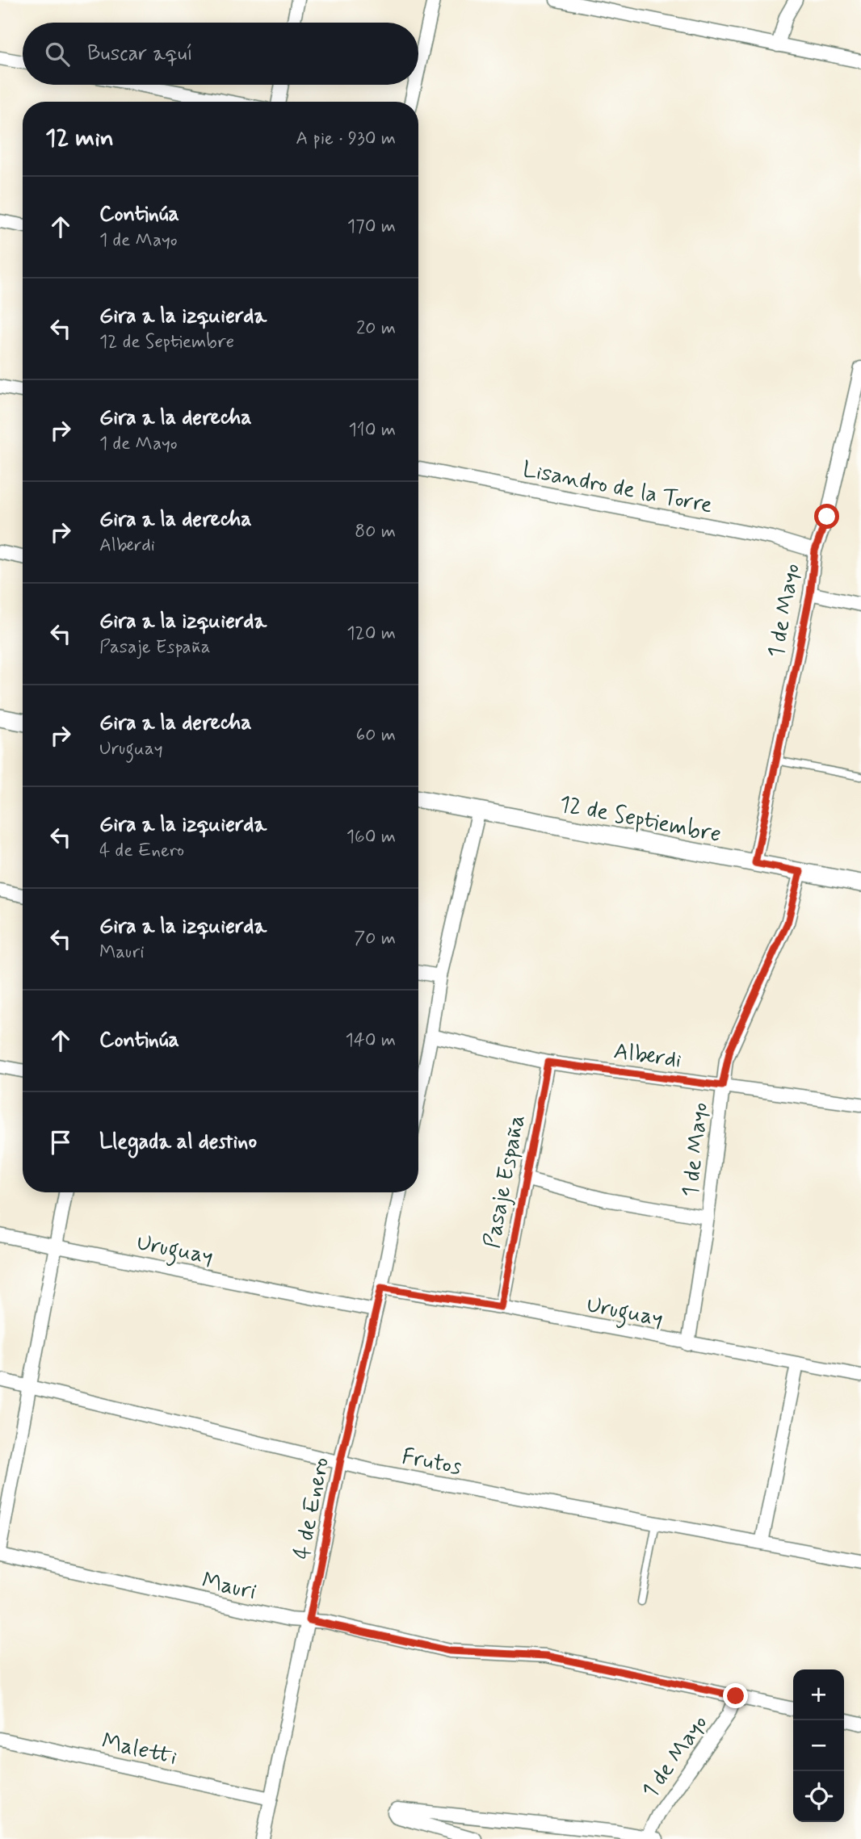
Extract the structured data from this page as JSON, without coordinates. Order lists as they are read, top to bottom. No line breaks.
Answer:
{"streets":{"street":["Lisandro de la Torre","1 de Mayo","12 de Septiembre","Alberdi","Pasaje España","Uruguay","Frutos","4 de Enero","Mauri","Maletti"]},"crossings":[["Lisandro de la Torre","1 de Mayo"],["1 de Mayo","12 de Septiembre"],["1 de Mayo","Alberdi"],["1 de Mayo","Uruguay"],["1 de Mayo","Mauri"],["Alberdi","Pasaje España"],["Pasaje España","Uruguay"],["Uruguay","4 de Enero"],["Frutos","4 de Enero"],["4 de Enero","Mauri"],["4 de Enero","Maletti"]],"page":{"search":"Buscar aquí","heading":["12 min","A pie · 930 m"],"list":[["Continúa","1 de Mayo","170 m"],["Gira a la izquierda","12 de Septiembre","20 m"],["Gira a la derecha","1 de Mayo","110 m"],["Gira a la derecha","Alberdi","80 m"],["Gira a la izquierda","Pasaje España","120 m"],["Gira a la derecha","Uruguay","60 m"],["Gira a la izquierda","4 de Enero","160 m"],["Gira a la izquierda","Mauri","70 m"],["Continúa","140 m"],"Llegada al destino"],"map_buttons":["+","−"]}}
